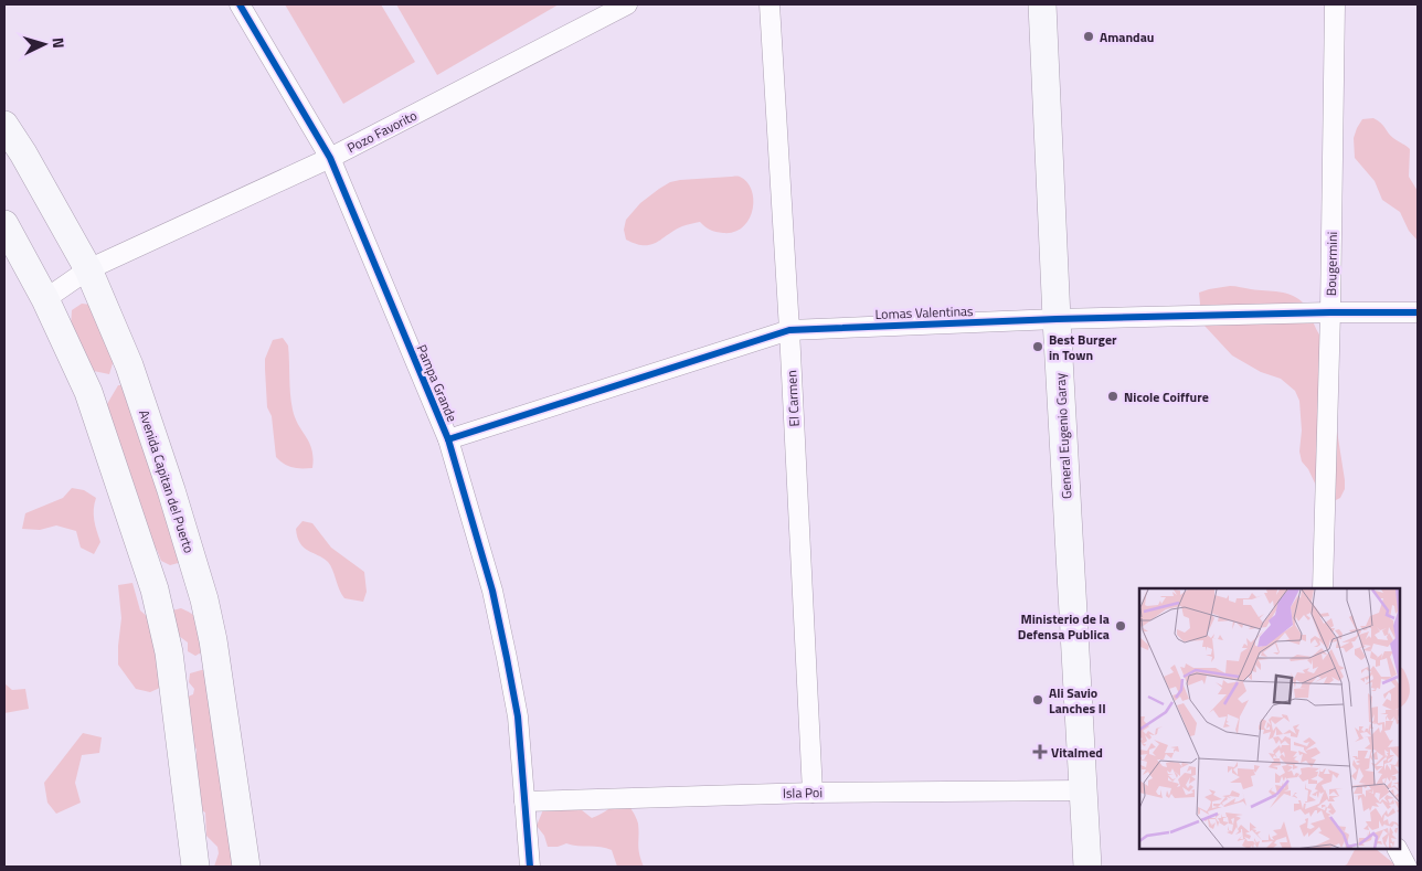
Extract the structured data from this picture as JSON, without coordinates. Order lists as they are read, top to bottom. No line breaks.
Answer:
{"streets":{"street":["Pozo Favorito","Bougermini","Lomas Valentinas","Pampa Grande","El Carmen","General Eugenio Garay","Avenida Capitan del Puerto","Isla Poi"]},"crossings":[["Pozo Favorito","Pampa Grande"],["Pozo Favorito","Avenida Capitan del Puerto"],["Bougermini","Lomas Valentinas"],["Lomas Valentinas","Pampa Grande"],["Lomas Valentinas","El Carmen"],["Lomas Valentinas","General Eugenio Garay"],["Pampa Grande","Isla Poi"],["El Carmen","Isla Poi"],["General Eugenio Garay","Isla Poi"]],"places":{"other":["Amandau","Best Burger in Town","Nicole Coiffure","Ministerio de la Defensa Publica","Ali Savio Lanches II"],"health":["Vitalmed"]},"north":"right"}
